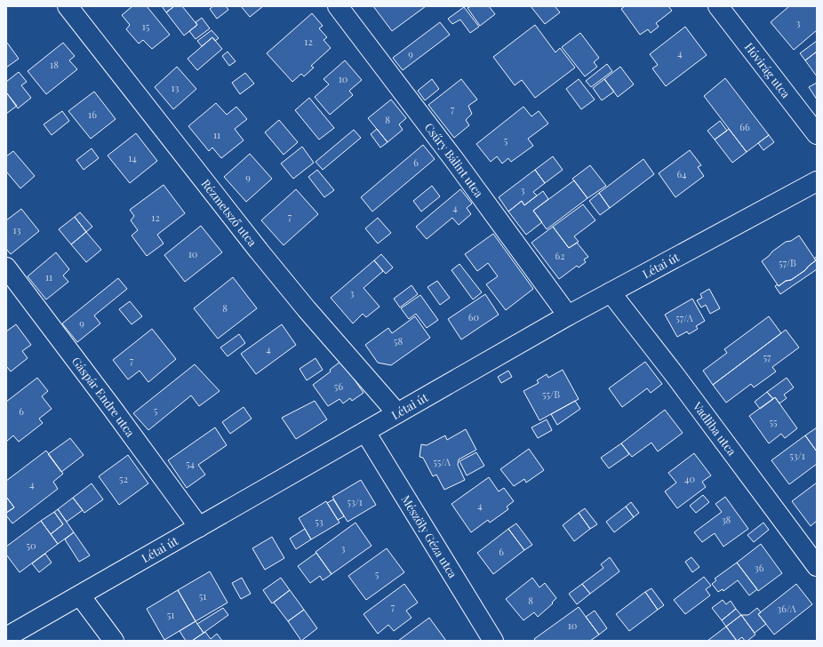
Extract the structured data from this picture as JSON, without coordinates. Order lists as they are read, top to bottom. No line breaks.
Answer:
{"streets":{"street":["Hóvirág utca","Csűry Bálint utca","Rézmetsző utca","Létai út","Gáspár Endre utca","Vadliba utca","Mészöly Géza utca"]},"crossings":[["Csűry Bálint utca","Létai út"],["Rézmetsző utca","Létai út"],["Létai út","Gáspár Endre utca"],["Létai út","Vadliba utca"],["Létai út","Mészöly Géza utca"]],"house_numbers":["3","15","12","4","9","18","10","13","7","16","8","66","11","5","14","6","64","9","3","4","7","12","13","10","62","57/B","11","3","8","60","57/A","9","58","4","57","7","56","55/B","5","6","55","53/1","55/A","54","52","40","4","53/1","4","38","53","50","3","6","36","5","51","8","7","36/A","51","10"]}
